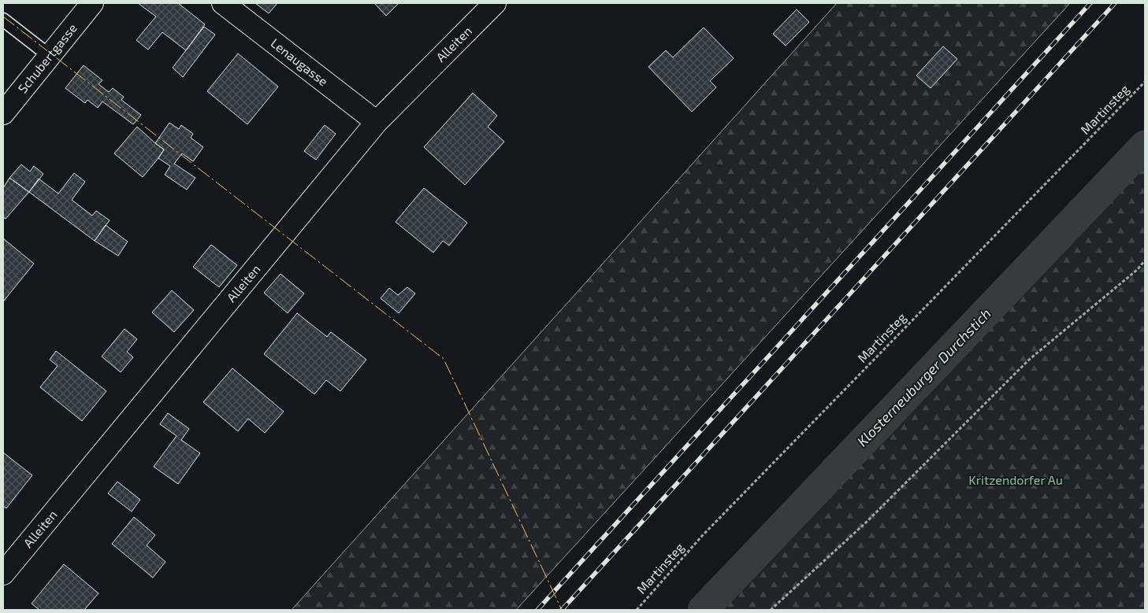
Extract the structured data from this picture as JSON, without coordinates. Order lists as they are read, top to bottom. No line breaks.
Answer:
{"streets":{"street":["Alleiten","Schubertgasse","Lenaugasse"],"path":["Martinsteg"]},"crossings":[["Alleiten","Lenaugasse"]],"water":["Klosterneuburger Durchstich"],"parks":["Kritzendorfer Au"]}
